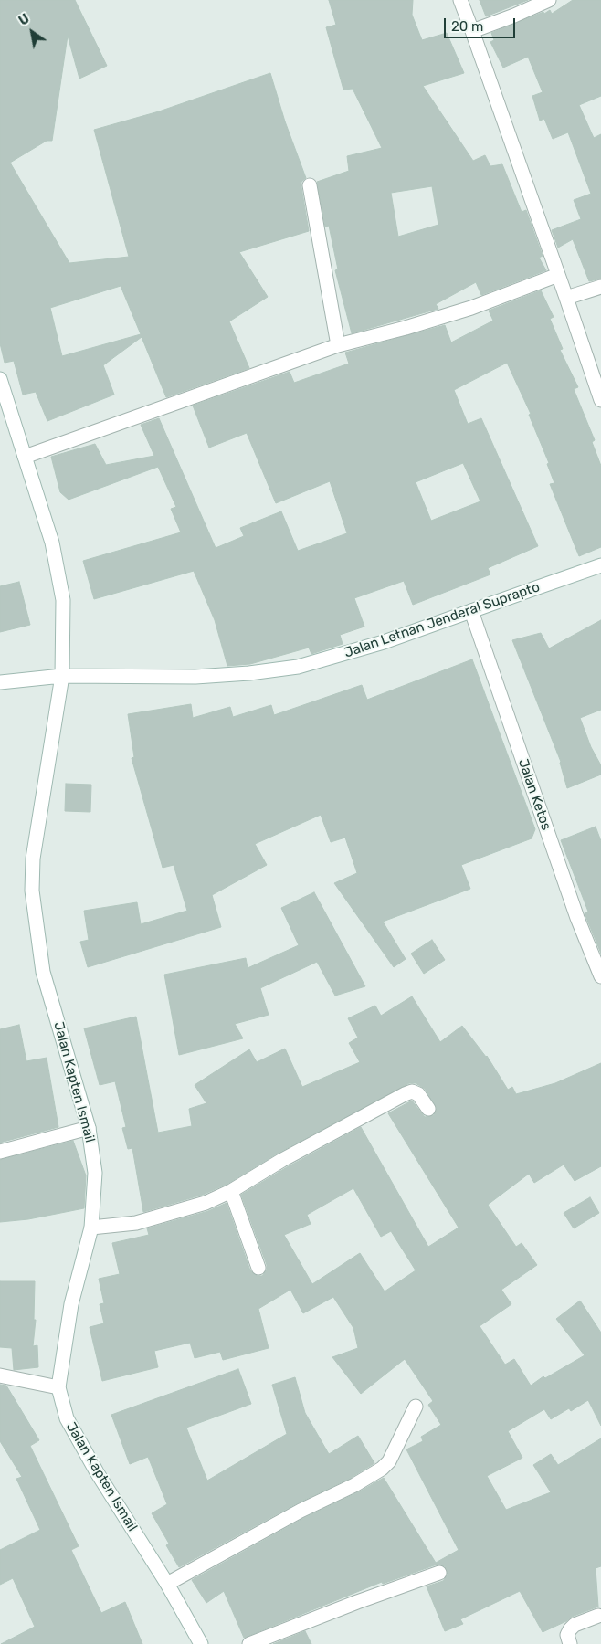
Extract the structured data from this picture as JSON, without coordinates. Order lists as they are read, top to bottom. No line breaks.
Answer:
{"streets":{"street":["Jalan Letnan Jenderal Suprapto","Jalan Ketos","Jalan Kapten Ismail"]},"crossings":[["Jalan Letnan Jenderal Suprapto","Jalan Ketos"],["Jalan Letnan Jenderal Suprapto","Jalan Kapten Ismail"]],"scale_bar":"20 m","north":"top left"}
